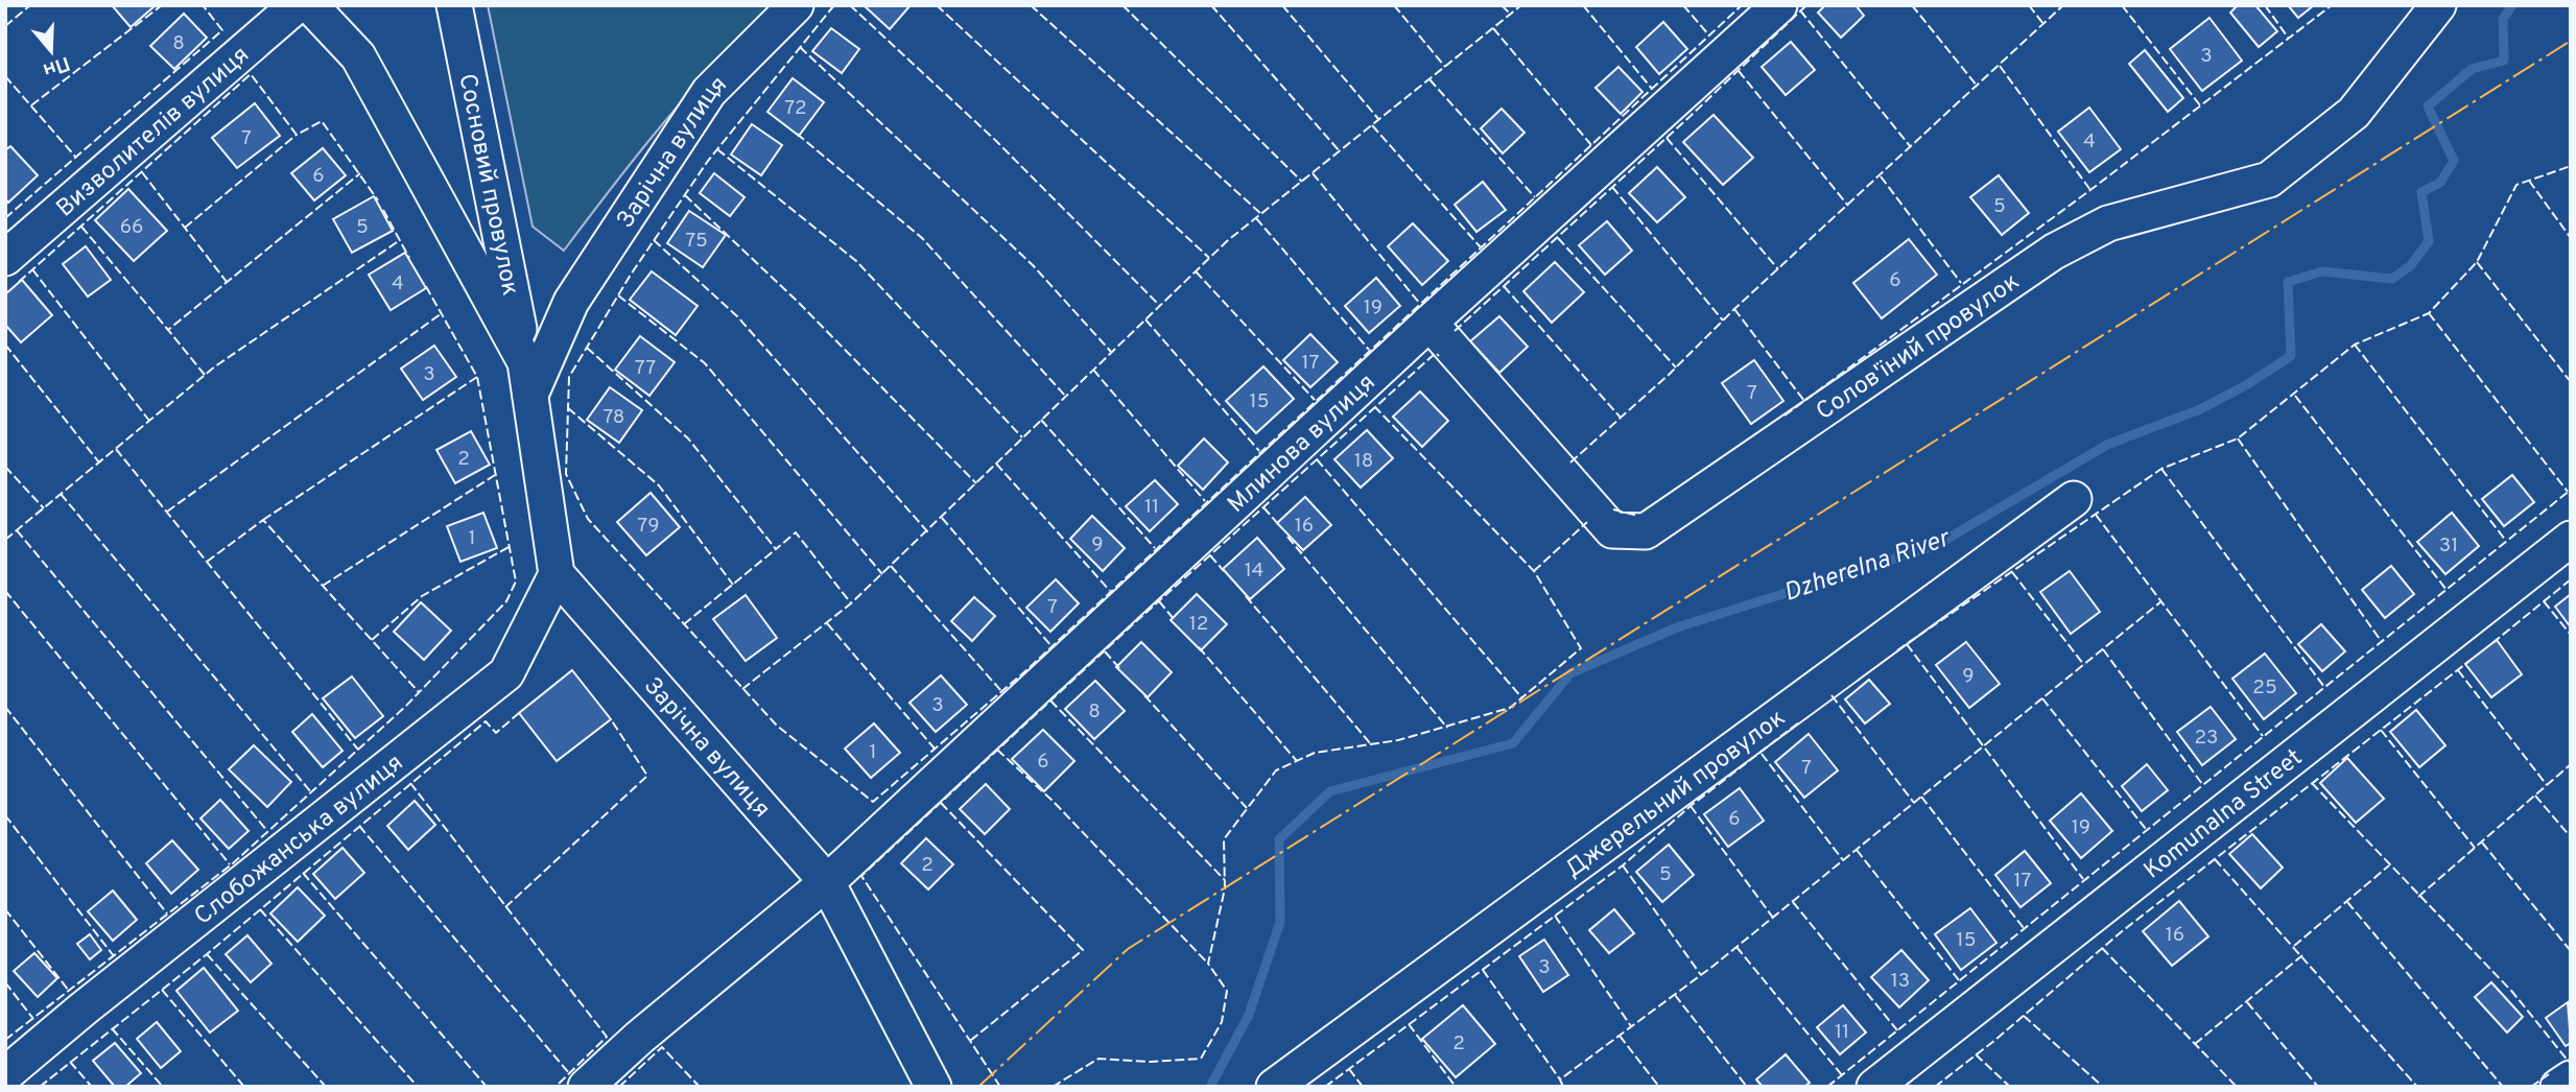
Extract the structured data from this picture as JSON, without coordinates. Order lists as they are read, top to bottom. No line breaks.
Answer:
{"streets":{"street":["Визволителів вулиця","Зарічна вулиця","Сосновий провулок","Солов'їний провулок","Млинова вулиця","Джерельний провулок","Komunalna Street","Слобожанська вулиця"]},"crossings":[["Зарічна вулиця","Сосновий провулок"],["Зарічна вулиця","Млинова вулиця"],["Зарічна вулиця","Слобожанська вулиця"],["Солов'їний провулок","Млинова вулиця"]],"water":["Dzherelna River"],"house_numbers":["8","3","72","7","4","6","5","66","5","75","6","4","19","17","77","3","7","15","78","2","18","11","79","16","1","9","31","14","7","12","9","25","3","8","23","1","6","7","6","19","2","5","17","16","15","3","13","11","2"],"north":"bottom"}
